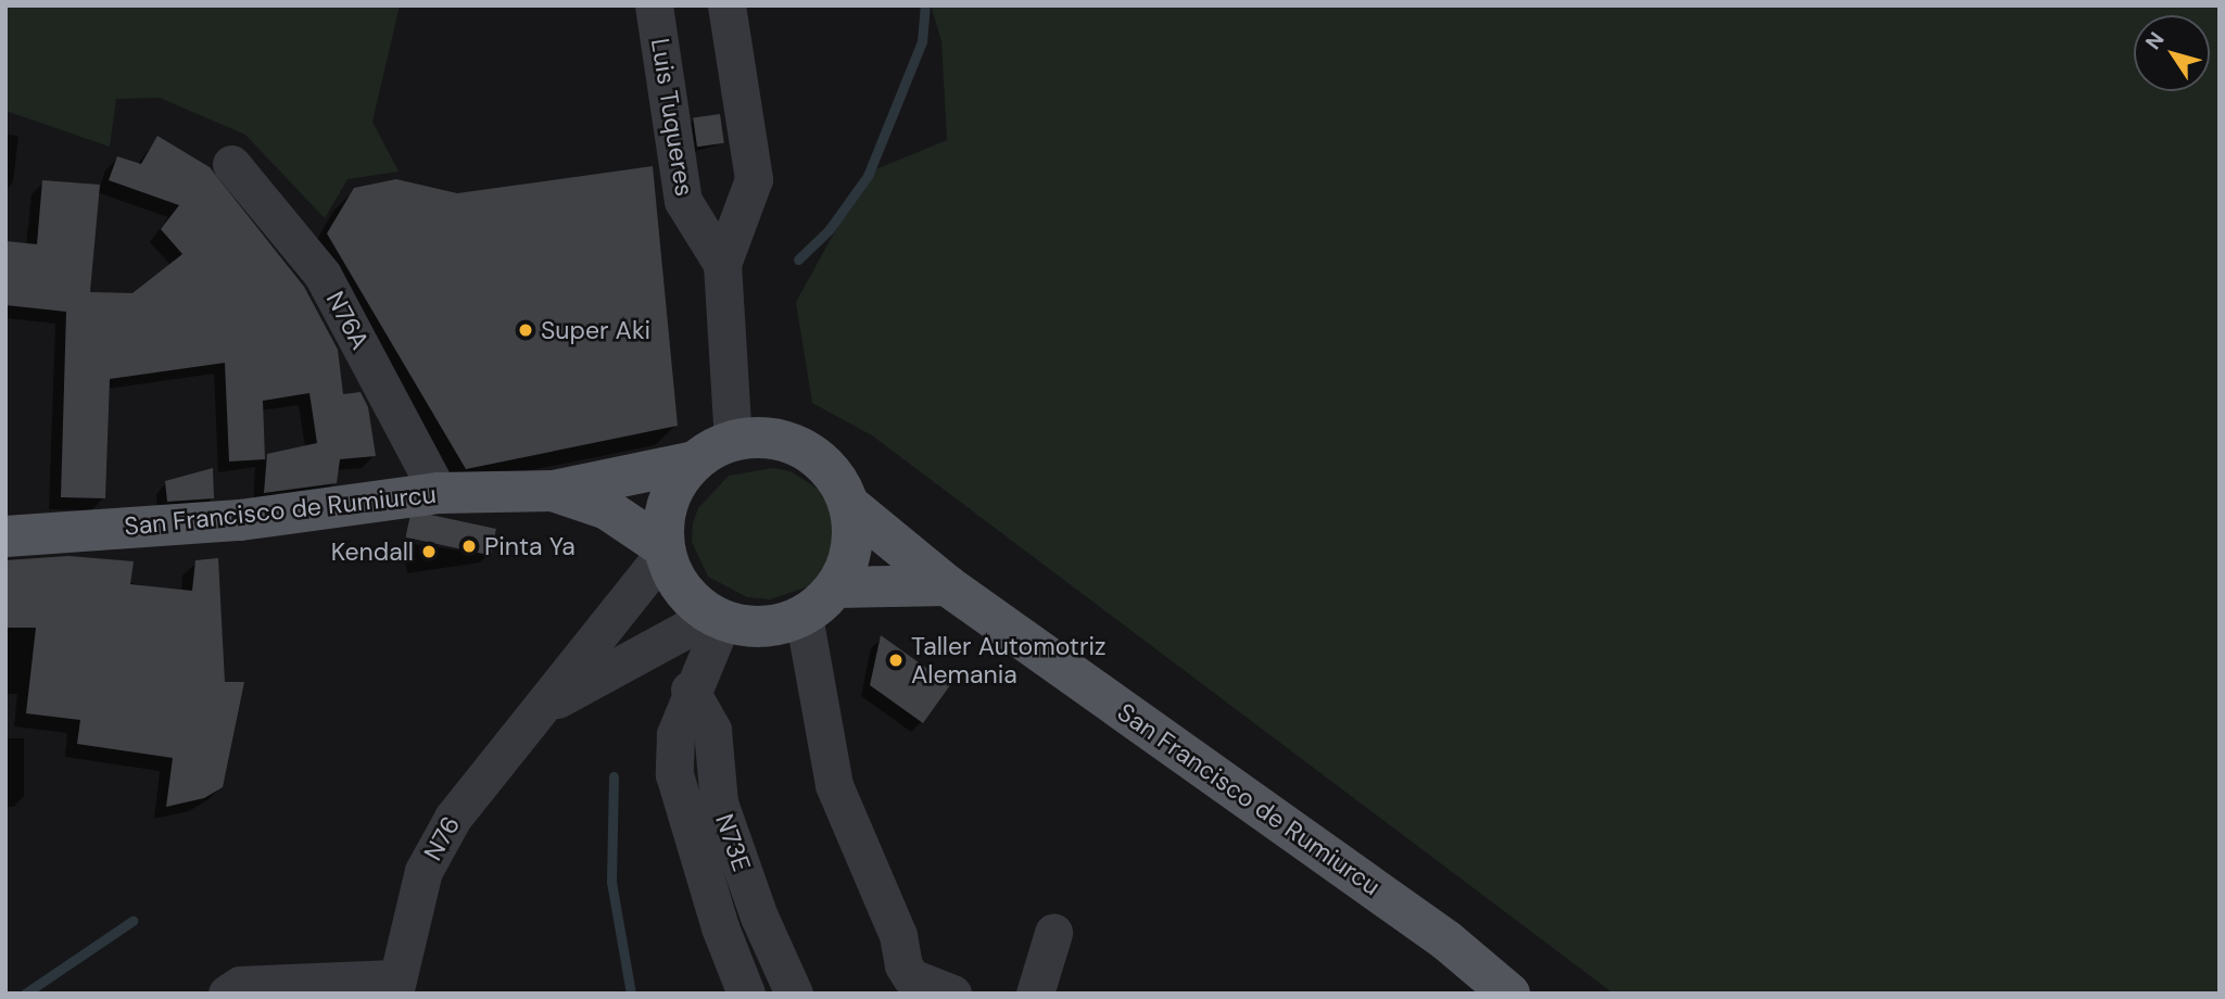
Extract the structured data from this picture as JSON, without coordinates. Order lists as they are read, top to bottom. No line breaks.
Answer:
{"streets":{"main road":["San Francisco de Rumiurcu"],"street":["Luis Tuqueres","N76A","N76","N73E"]},"crossings":[["N76A","San Francisco de Rumiurcu"],["San Francisco de Rumiurcu","N76"],["San Francisco de Rumiurcu","N73E"],["N76","N73E"]],"places":["Super Aki","Pinta Ya","Kendall","Taller Automotriz Alemania"],"north":"top left"}
